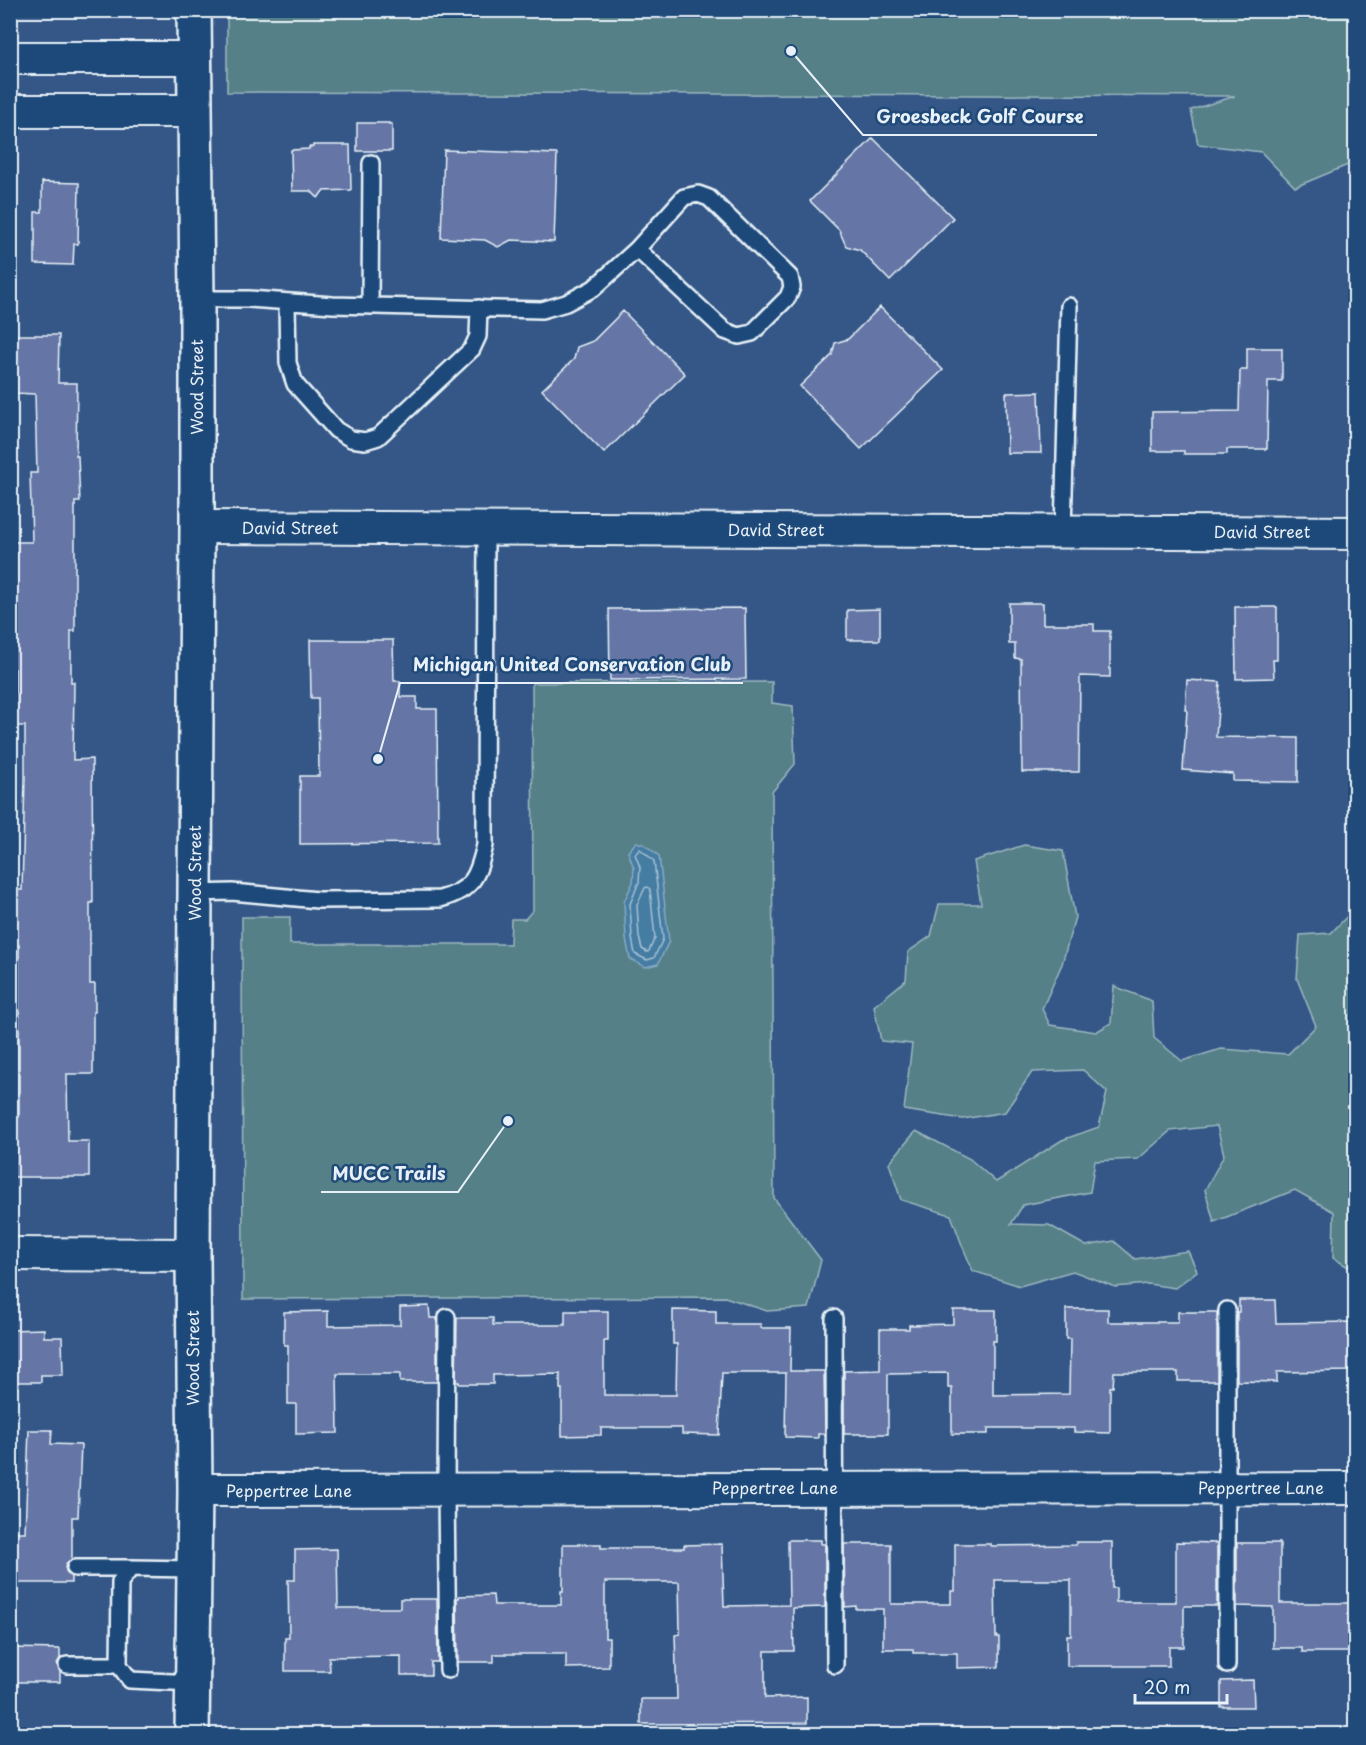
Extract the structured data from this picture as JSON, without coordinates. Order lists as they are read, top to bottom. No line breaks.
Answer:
{"streets":{"street":["Wood Street","David Street","Peppertree Lane"]},"crossings":[["Wood Street","David Street"],["Wood Street","Peppertree Lane"]],"places":["Groesbeck Golf Course","Michigan United Conservation Club","MUCC Trails"],"scale_bar":"20 m"}
